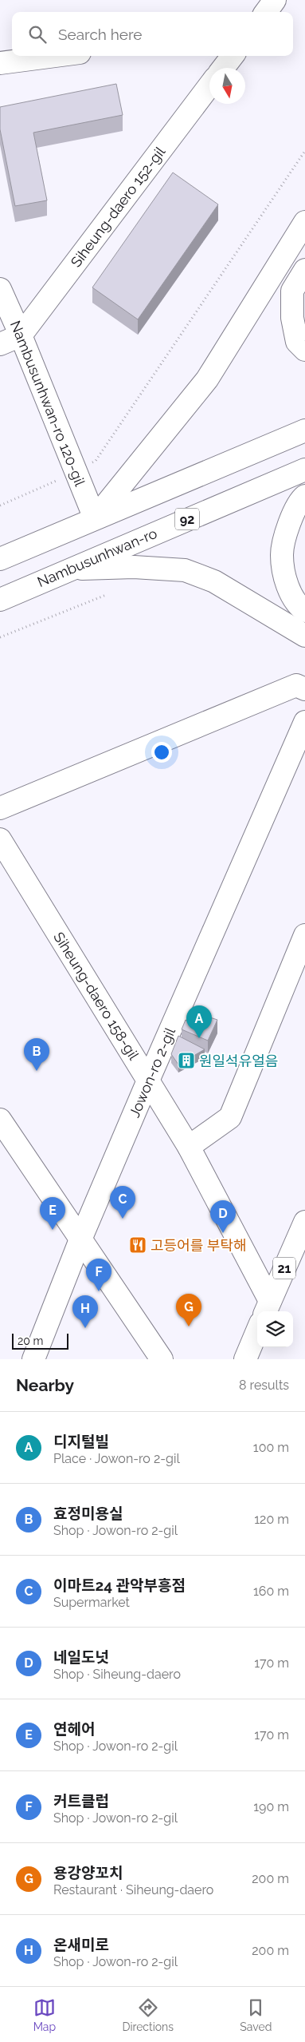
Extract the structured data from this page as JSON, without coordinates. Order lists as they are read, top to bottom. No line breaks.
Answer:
{"streets":{"street":["Siheung-daero 152-gil","Nambusunhwan-ro 120-gil","92","Nambusunhwan-ro","Siheung-daero 158-gil","Jowon-ro 2-gil","21"]},"crossings":[["Siheung-daero 152-gil","Nambusunhwan-ro 120-gil"],["Siheung-daero 158-gil","Jowon-ro 2-gil"],["Siheung-daero 158-gil","21"]],"places":{"building":["원일석유얼음"],"restaurant":["고등어를 부탁해"]},"scale_bar":"20 m","north":"bottom","page":{"search":"Search here","pins":["A","B","C","E","D","F","G","H"],"scale":"20 m","heading":["Nearby","8 results"],"list":[{"mark":"A","name":"디지털빌","note":"Place · Jowon-ro 2-gil","value":"100 m"},{"mark":"B","name":"효정미용실","note":"Shop · Jowon-ro 2-gil","value":"120 m"},{"mark":"C","name":"이마트24 관악부흥점","note":"Supermarket","value":"160 m"},{"mark":"D","name":"네일도넛","note":"Shop · Siheung-daero","value":"170 m"},{"mark":"E","name":"연헤어","note":"Shop · Jowon-ro 2-gil","value":"170 m"},{"mark":"F","name":"커트클럽","note":"Shop · Jowon-ro 2-gil","value":"190 m"},{"mark":"G","name":"용강양꼬치","note":"Restaurant · Siheung-daero","value":"200 m"},{"mark":"H","name":"온새미로","note":"Shop · Jowon-ro 2-gil","value":"200 m"}],"nav":["Map","Directions","Saved"]}}
